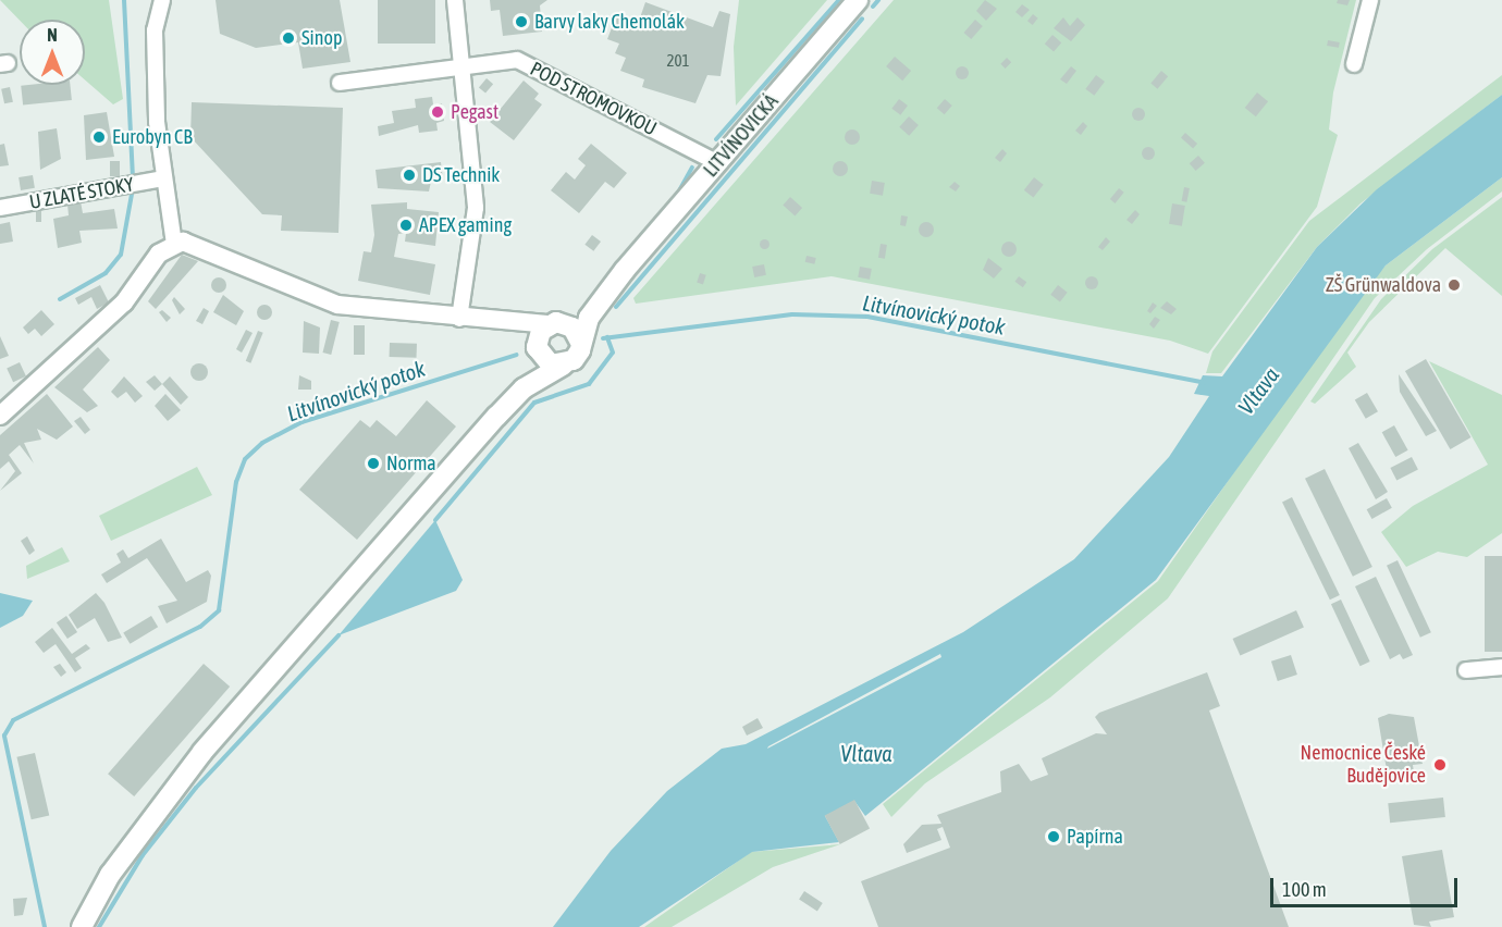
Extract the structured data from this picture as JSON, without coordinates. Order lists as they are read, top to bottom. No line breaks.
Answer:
{"streets":{"main road":["LITVÍNOVICKÁ"],"street":["POD STROMOVKOU","U ZLATÉ STOKY"]},"crossings":[["POD STROMOVKOU","LITVÍNOVICKÁ"]],"water":["Litvínovický potok","Vltava"],"places":["Barvy laky Chemolák","Sinop","Pegast","Eurobyn CB","DS Technik","APEX gaming","ZŠ Grünwaldova","Norma","Nemocnice České Budějovice","Papírna"],"house_numbers":["201"],"scale_bar":"100 m","north":"top"}
